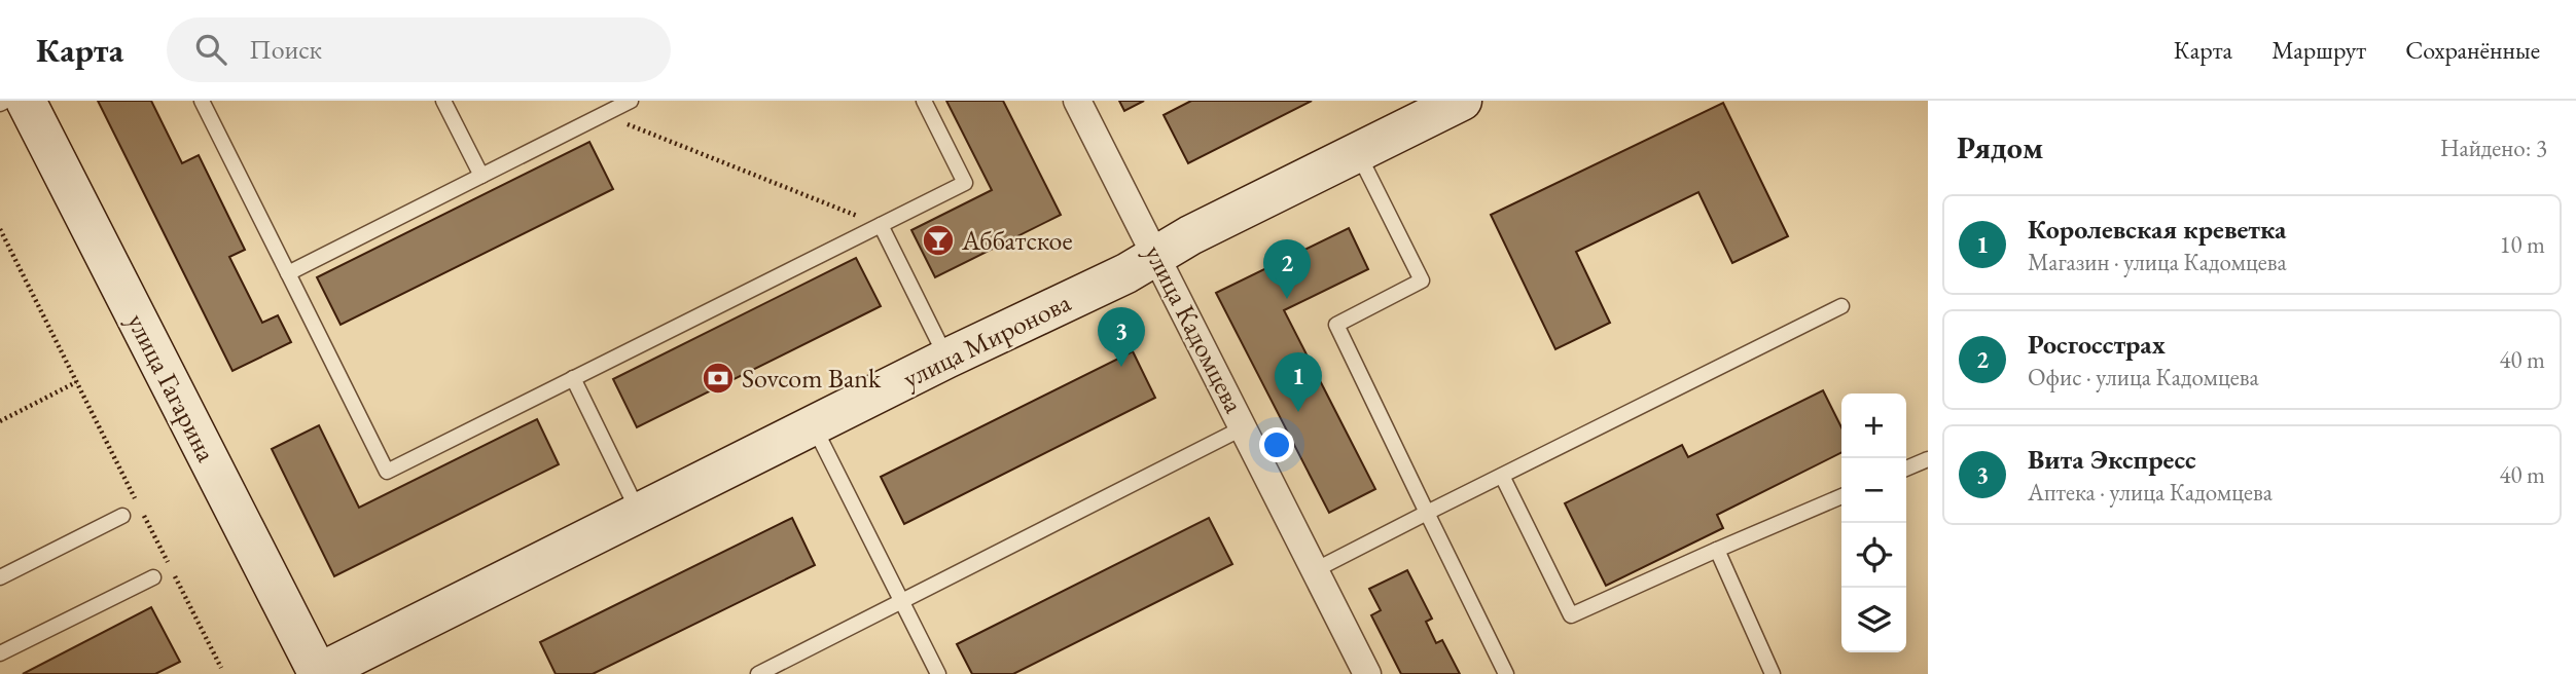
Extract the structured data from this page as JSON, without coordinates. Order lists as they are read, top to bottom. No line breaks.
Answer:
{"streets":{"main road":["улица Миронова","улица Гагарина"],"street":["улица Кадомцева"]},"crossings":[["улица Кадомцева","улица Миронова"],["улица Миронова","улица Гагарина"]],"places":{"bar":["Аббатское"],"bank":["Sovcom Bank"]},"page":{"header":"Карта","search":"Поиск","nav":["Карта","Маршрут","Сохранённые"],"heading":["Рядом","Найдено: 3"],"list":[{"mark":"1","name":"Королевская креветка","note":"Магазин · улица Кадомцева","value":"10 m"},{"mark":"2","name":"Росгосстрах","note":"Офис · улица Кадомцева","value":"40 m"},{"mark":"3","name":"Вита Экспресс","note":"Аптека · улица Кадомцева","value":"40 m"}],"pins":["2","3","1"],"map_buttons":["+","−"]}}
